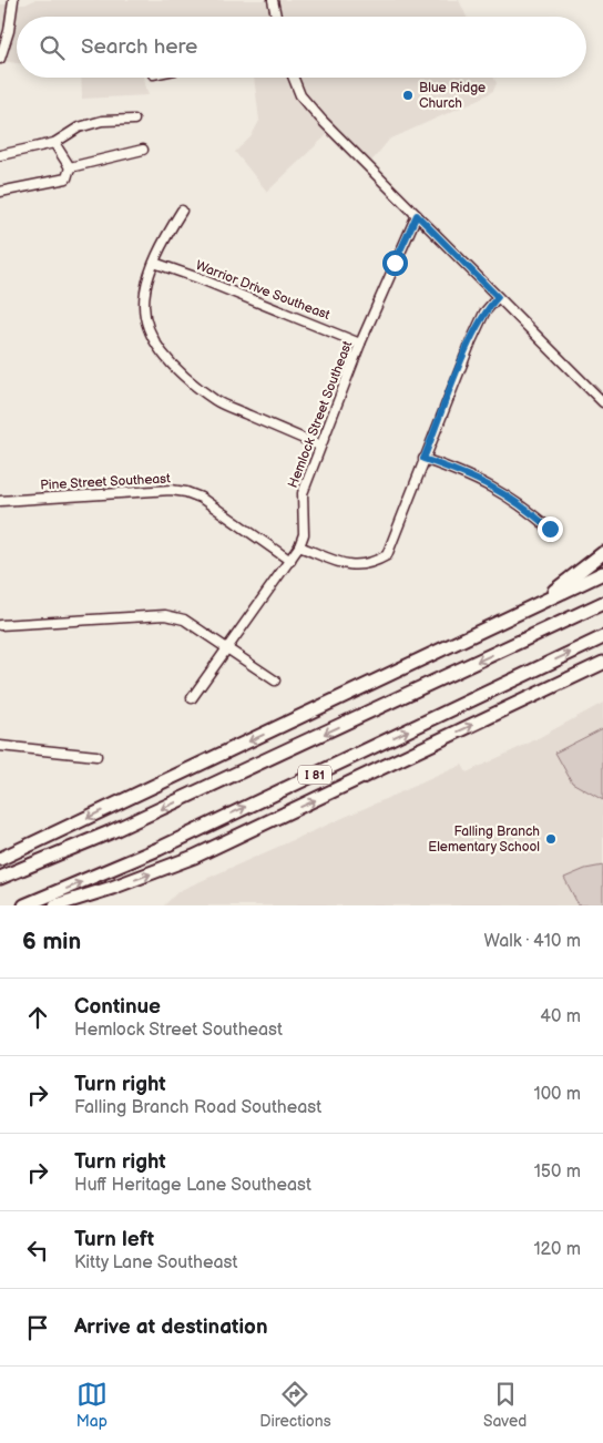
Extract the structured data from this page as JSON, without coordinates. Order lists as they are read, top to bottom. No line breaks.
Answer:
{"streets":{"highway":["I 81"],"street":["Warrior Drive Southeast","Hemlock Street Southeast","Pine Street Southeast"]},"crossings":[["Warrior Drive Southeast","Hemlock Street Southeast"],["Hemlock Street Southeast","Pine Street Southeast"]],"places":["Blue Ridge Church","Falling Branch Elementary School"],"page":{"search":"Search here","heading":["6 min","Walk · 410 m"],"list":[["Continue","Hemlock Street Southeast","40 m"],["Turn right","Falling Branch Road Southeast","100 m"],["Turn right","Huff Heritage Lane Southeast","150 m"],["Turn left","Kitty Lane Southeast","120 m"],"Arrive at destination"],"nav":["Map","Directions","Saved"]}}
